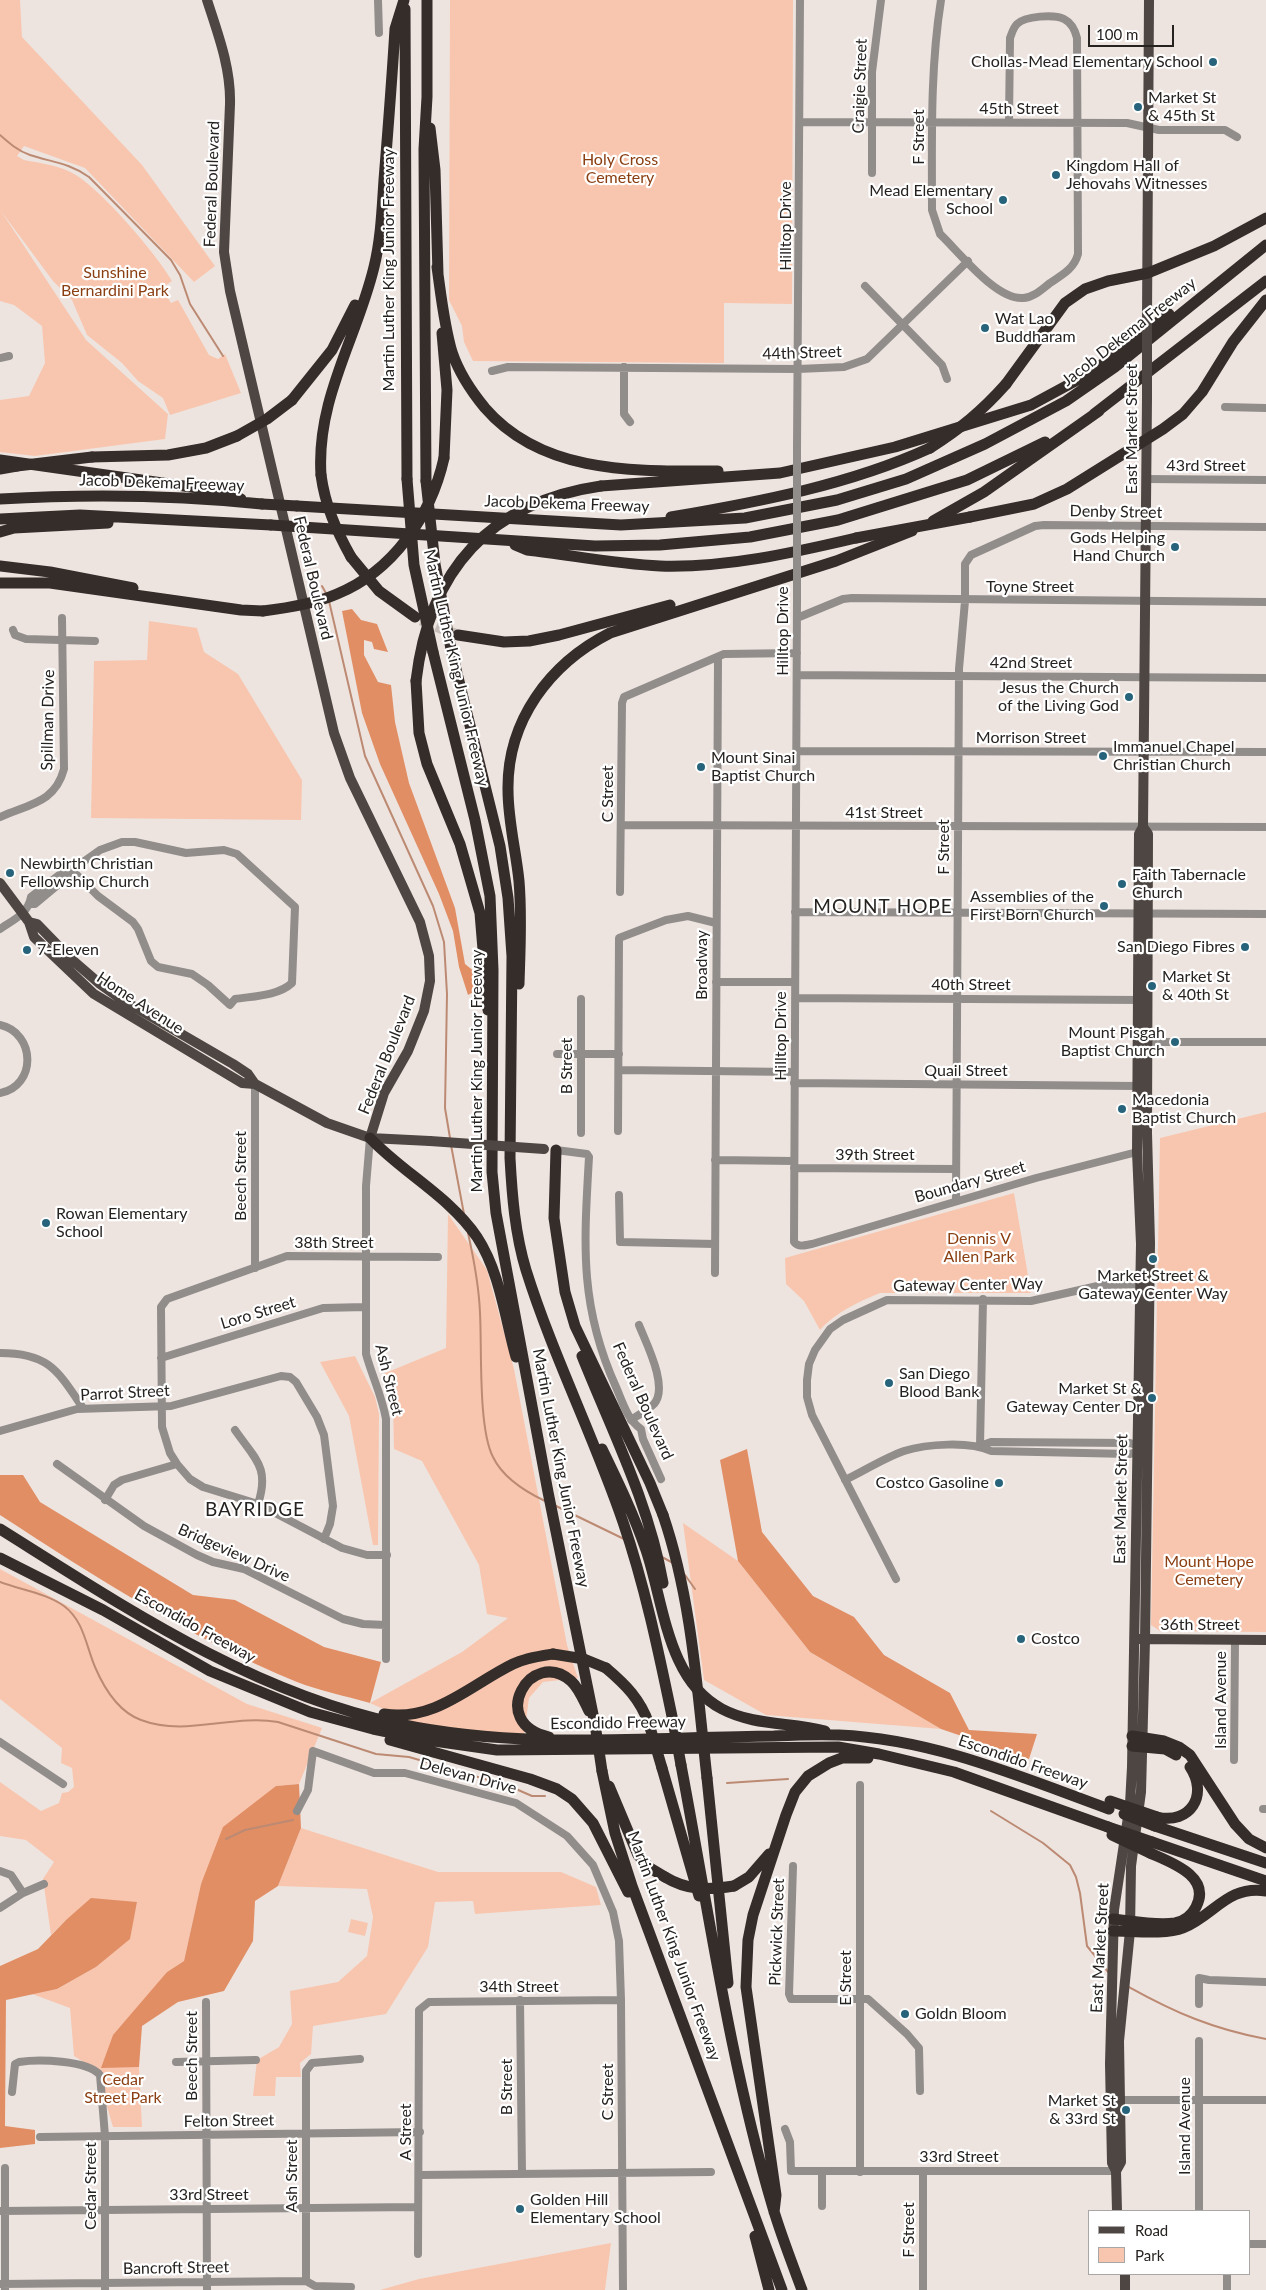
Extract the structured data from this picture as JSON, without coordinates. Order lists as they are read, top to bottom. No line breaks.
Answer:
{"streets":{"highway":["Martin Luther King Junior Freeway","Jacob Dekema Freeway","Escondido Freeway"],"main road":["Federal Boulevard","East Market Street","Home Avenue","36th Street"],"street":["Craigie Street","45th Street","F Street","Hilltop Drive","44th Street","43rd Street","Denby Street","Toyne Street","42nd Street","Spillman Drive","Morrison Street","C Street","41st Street","Broadway","40th Street","B Street","Quail Street","39th Street","Beech Street","Boundary Street","38th Street","Gateway Center Way","Loro Street","Ash Street","Parrot Street","Bridgeview Drive","Island Avenue","Delevan Drive","Pickwick Street","E Street","34th Street","Felton Street","A Street","33rd Street","Cedar Street","Bancroft Street"]},"crossings":[["Craigie Street","45th Street"],["45th Street","F Street"],["45th Street","Hilltop Drive"],["45th Street","East Market Street"],["F Street","44th Street"],["F Street","Denby Street"],["F Street","Toyne Street"],["F Street","42nd Street"],["F Street","Morrison Street"],["F Street","41st Street"],["F Street","40th Street"],["F Street","Quail Street"],["F Street","39th Street"],["F Street","Boundary Street"],["F Street","33rd Street"],["Federal Boulevard","Home Avenue"],["Federal Boulevard","Ash Street"],["Hilltop Drive","44th Street"],["Hilltop Drive","Toyne Street"],["Hilltop Drive","42nd Street"],["Hilltop Drive","Morrison Street"],["Hilltop Drive","41st Street"],["Hilltop Drive","40th Street"],["Hilltop Drive","Quail Street"],["Hilltop Drive","39th Street"],["Hilltop Drive","Boundary Street"],["East Market Street","43rd Street"],["East Market Street","Denby Street"],["East Market Street","Toyne Street"],["East Market Street","42nd Street"],["East Market Street","Morrison Street"],["East Market Street","41st Street"],["East Market Street","40th Street"],["East Market Street","Quail Street"],["East Market Street","Boundary Street"],["East Market Street","Gateway Center Way"],["East Market Street","36th Street"],["East Market Street","33rd Street"],["C Street","41st Street"],["C Street","Broadway"],["C Street","Delevan Drive"],["C Street","34th Street"],["41st Street","Broadway"],["Broadway","39th Street"],["Home Avenue","Beech Street"],["Home Avenue","Ash Street"],["B Street","34th Street"],["Beech Street","38th Street"],["Beech Street","Felton Street"],["Beech Street","33rd Street"],["Beech Street","Bancroft Street"],["38th Street","Loro Street"],["38th Street","Ash Street"],["Loro Street","Ash Street"],["Ash Street","Bridgeview Drive"],["Ash Street","Felton Street"],["Ash Street","33rd Street"],["Ash Street","Bancroft Street"],["36th Street","Island Avenue"],["Pickwick Street","E Street"],["E Street","33rd Street"],["34th Street","A Street"],["Felton Street","A Street"],["Felton Street","Cedar Street"],["A Street","33rd Street"],["33rd Street","Cedar Street"],["Cedar Street","Bancroft Street"]],"districts":["MOUNT HOPE","BAYRIDGE"],"parks":["Holy Cross Cemetery","Sunshine Bernardini Park","Dennis V Allen Park","Mount Hope Cemetery","Cedar Street Park"],"places":["Chollas-Mead Elementary School","Market St & 45th St","Kingdom Hall of Jehovahs Witnesses","Mead Elementary School","Wat Lao Buddharam","Gods Helping Hand Church","Jesus the Church of the Living God","Immanuel Chapel Christian Church","Mount Sinai Baptist Church","Newbirth Christian Fellowship Church","Faith Tabernacle Church","Assemblies of the First Born Church","San Diego Fibres","7-Eleven","Market St & 40th St","Mount Pisgah Baptist Church","Macedonia Baptist Church","Rowan Elementary School","Market Street & Gateway Center Way","San Diego Blood Bank","Market St & Gateway Center Dr","Costco Gasoline","Costco","Goldn Bloom","Market St & 33rd St","Golden Hill Elementary School"],"legend":["Road","Park"],"scale_bar":"100 m"}
